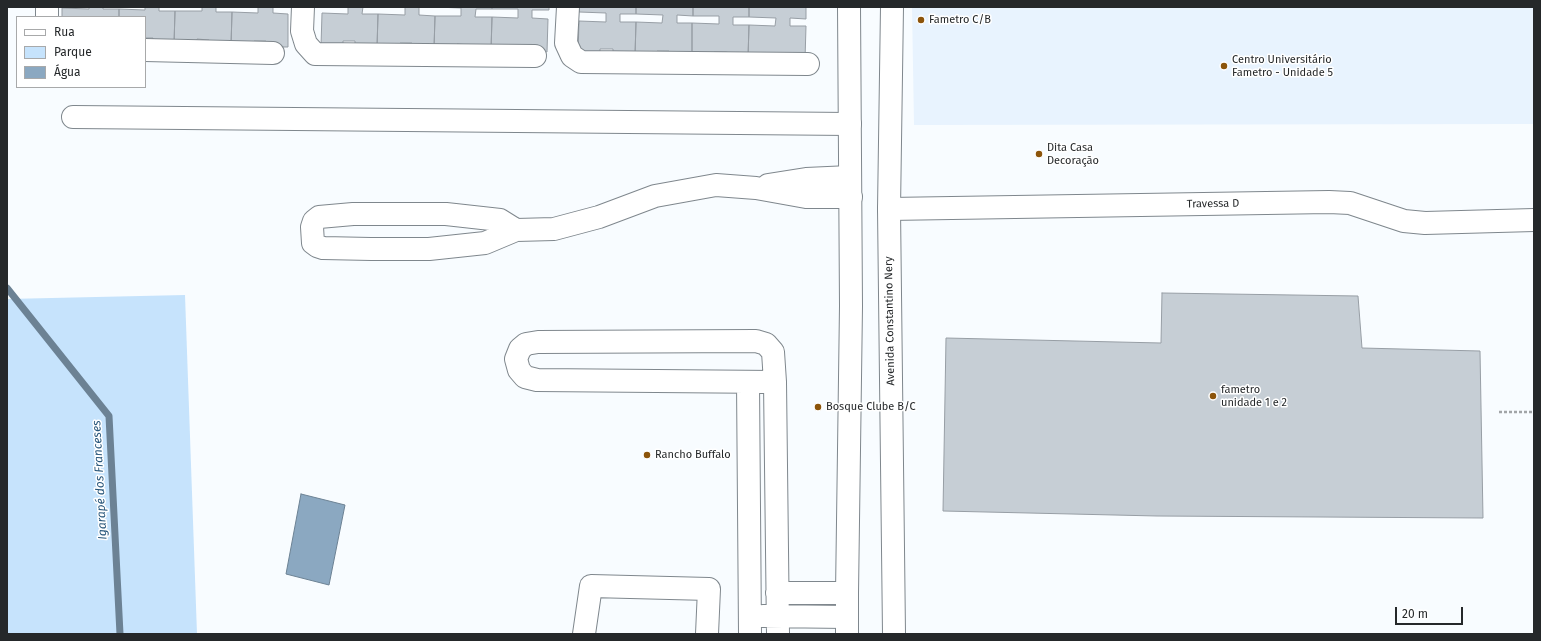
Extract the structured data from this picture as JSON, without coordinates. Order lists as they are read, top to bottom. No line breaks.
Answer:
{"streets":{"main road":["Travessa D","Avenida Constantino Nery"]},"crossings":[["Travessa D","Avenida Constantino Nery"]],"water":["Igarapé dos Franceses"],"places":["Fametro C/B","Centro Universitário Fametro - Unidade 5","Dita Casa Decoração","fametro unidade 1 e 2","Bosque Clube B/C","Rancho Buffalo"],"legend":["Rua","Parque","Água"],"scale_bar":"20 m"}
